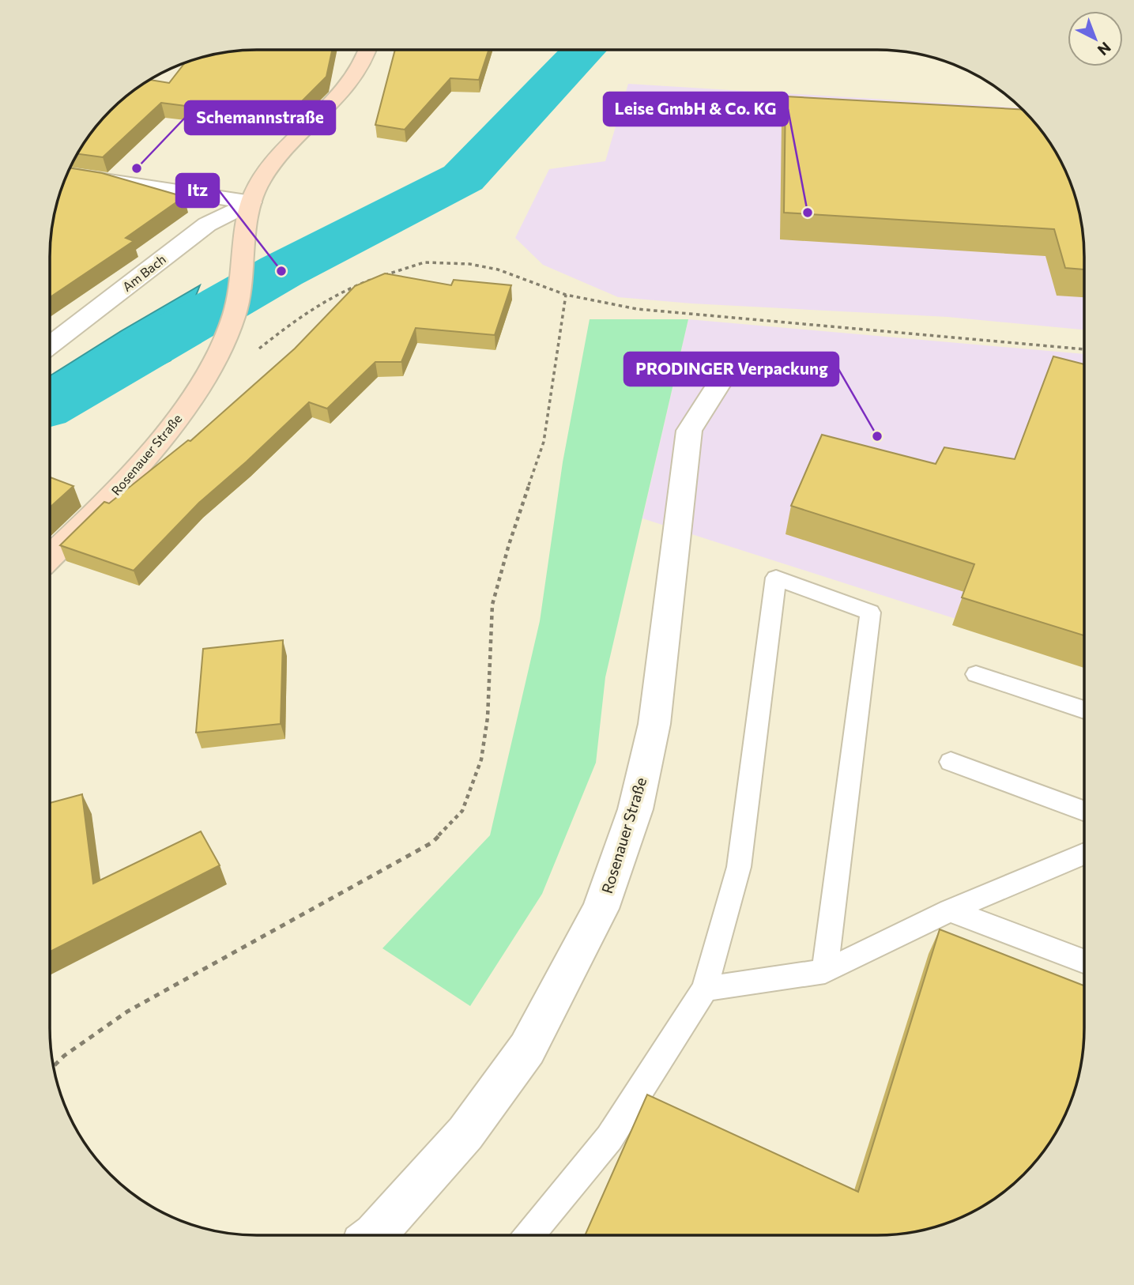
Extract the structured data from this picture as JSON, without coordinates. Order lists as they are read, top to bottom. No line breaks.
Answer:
{"streets":{"street":["Am Bach","Rosenauer Straße"]},"crossings":[["Am Bach","Rosenauer Straße"]],"places":["Schemannstraße","Leise GmbH & Co. KG","Itz","PRODINGER Verpackung"],"north":"bottom right"}
